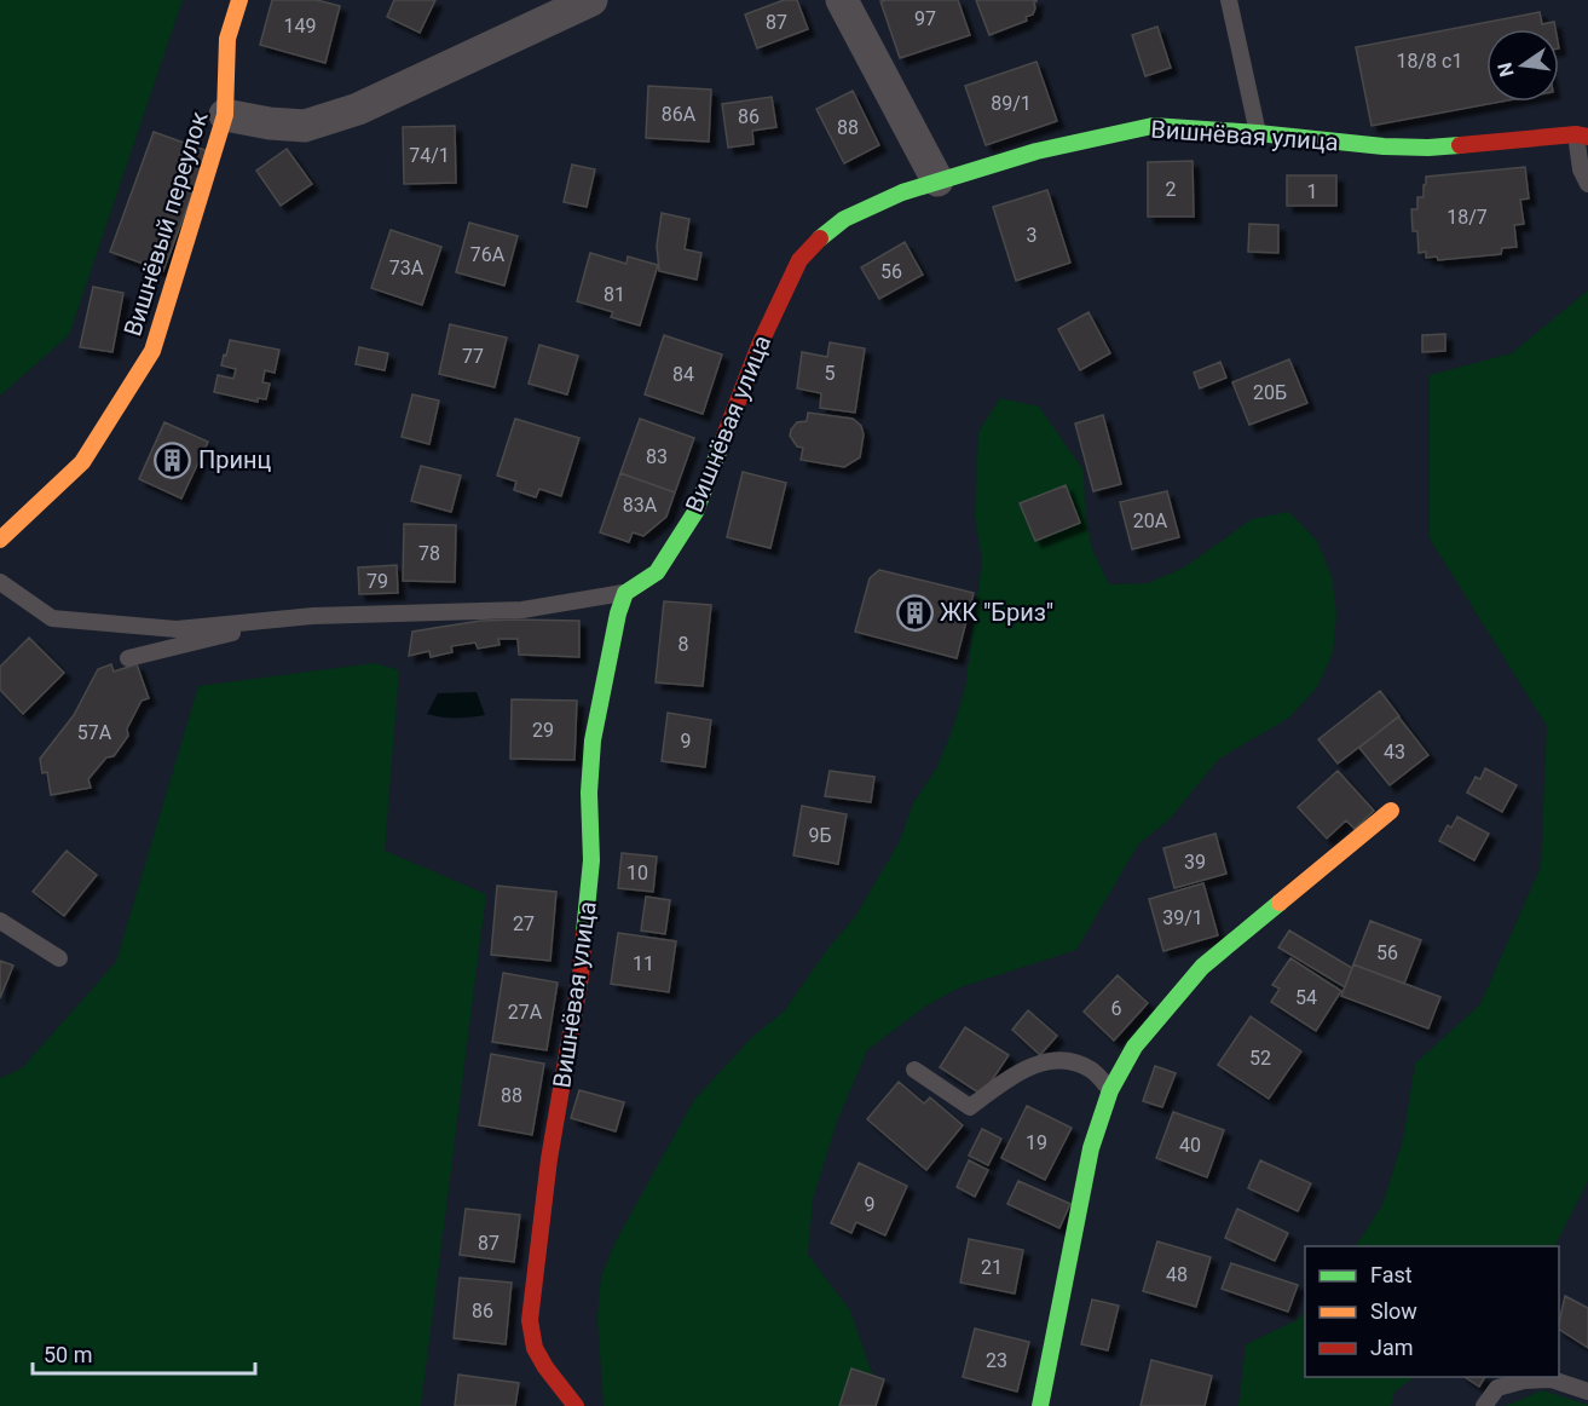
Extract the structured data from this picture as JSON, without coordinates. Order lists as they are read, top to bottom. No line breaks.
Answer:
{"streets":{"street":["Вишнёвая улица","Вишнёвый переулок"]},"places":{"building":["Принц","ЖК \"Бриз\""]},"house_numbers":["97","87","149","18/8 с1","89/1","86А","86","88","74/1","2","1","18/7","3","76А","73А","56","81","77","5","84","20Б","83","83А","20А","78","79","8","29","57А","9","43","9Б","39","10","39/1","27","56","11","54","6","27А","52","88","19","40","9","87","21","48","86","23"],"legend":["Fast","Slow","Jam"],"scale_bar":"50 m","north":"left"}
